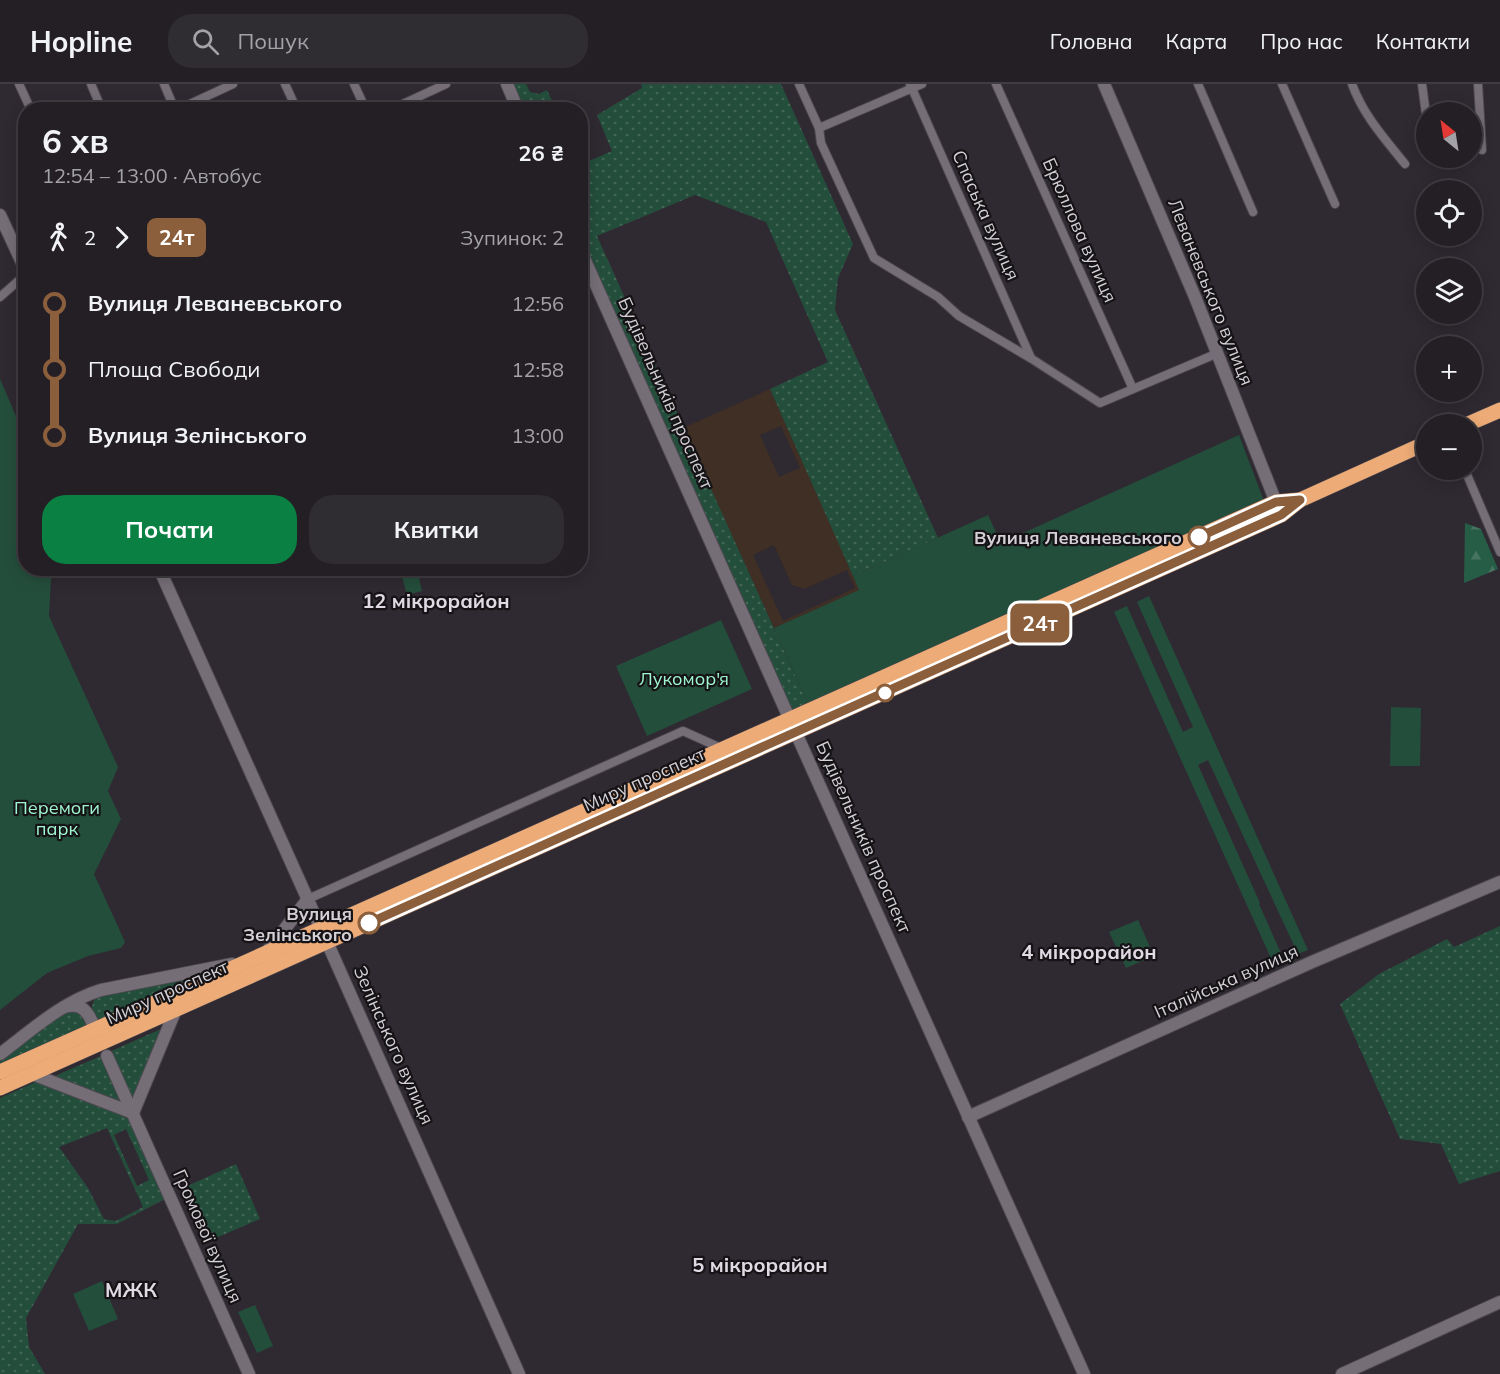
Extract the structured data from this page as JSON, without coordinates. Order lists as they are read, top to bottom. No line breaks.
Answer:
{"streets":{"highway":["Миру проспект"],"street":["Спаська вулиця","Брюллова вулиця","Леваневського вулиця","Будівельників проспект","Італійська вулиця","Зелінського вулиця","Громової вулиця"]},"crossings":[["Леваневського вулиця","Миру проспект"],["Будівельників проспект","Миру проспект"],["Будівельників проспект","Італійська вулиця"],["Миру проспект","Зелінського вулиця"]],"districts":["12 мікрорайон","4 мікрорайон","5 мікрорайон","МЖК"],"parks":["Лукомор'я","Перемоги парк"],"places":["Вулиця Леваневського","Вулиця Зелінського"],"lines":["bus line 24т"],"north":"top left","page":{"header":"Hopline","search":"Пошук","nav":["Головна","Карта","Про нас","Контакти"],"on_map":"24т","map_buttons":["+","−"],"heading":["6 хв","12:54 – 13:00 · Автобус","26 ₴"],"legs":["2","24т","Зупинок: 2"],"list":[{"name":"Вулиця Леваневського","value":"12:56"},{"name":"Площа Свободи","value":"12:58"},{"name":"Вулиця Зелінського","value":"13:00"}],"buttons":["Почати","Квитки"]}}
